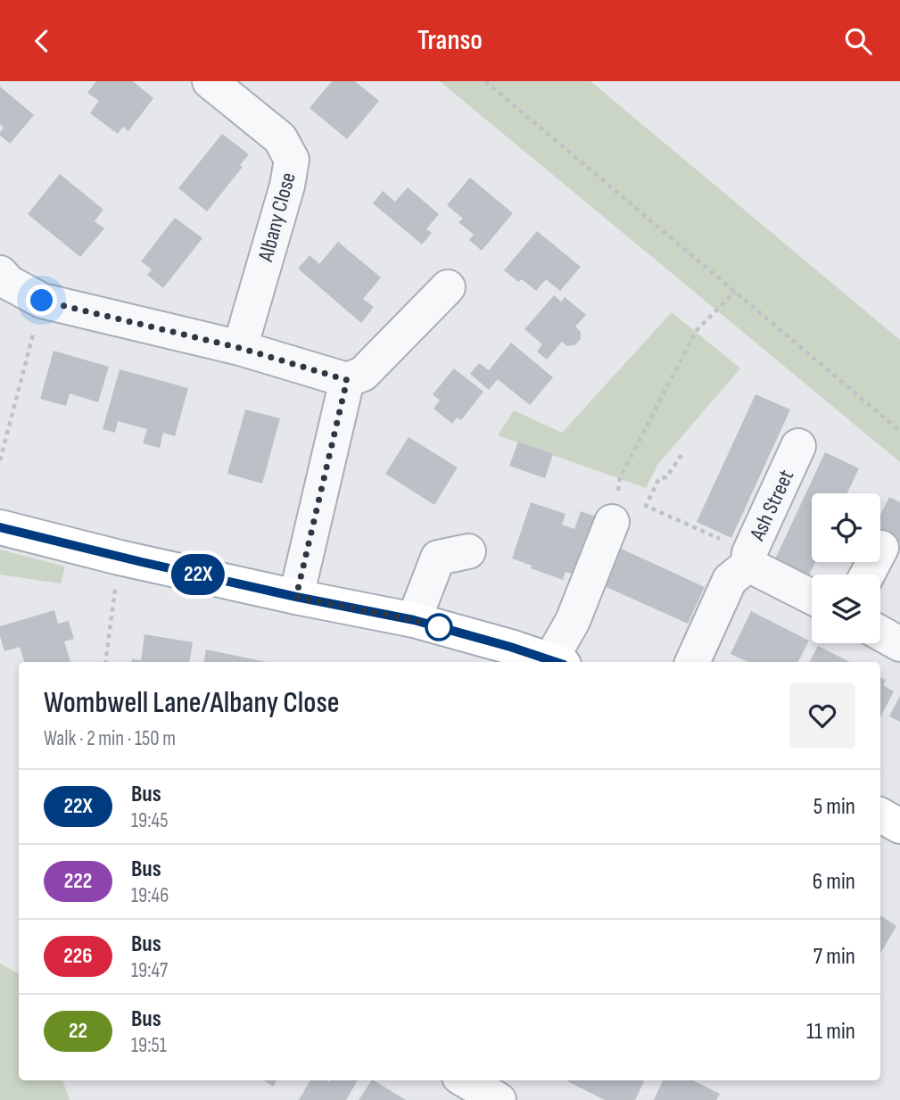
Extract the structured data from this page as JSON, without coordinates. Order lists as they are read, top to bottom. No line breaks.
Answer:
{"streets":{"street":["Albany Close","Ash Street"]},"lines":["bus line 22X"],"page":{"header":"Transo","on_map":"22X","heading":["Wombwell Lane/Albany Close","Walk · 2 min · 150 m"],"list":[{"mark":"22X","name":"Bus","note":"19:45","value":"5 min"},{"mark":"222","name":"Bus","note":"19:46","value":"6 min"},{"mark":"226","name":"Bus","note":"19:47","value":"7 min"},{"mark":"22","name":"Bus","note":"19:51","value":"11 min"}]}}
